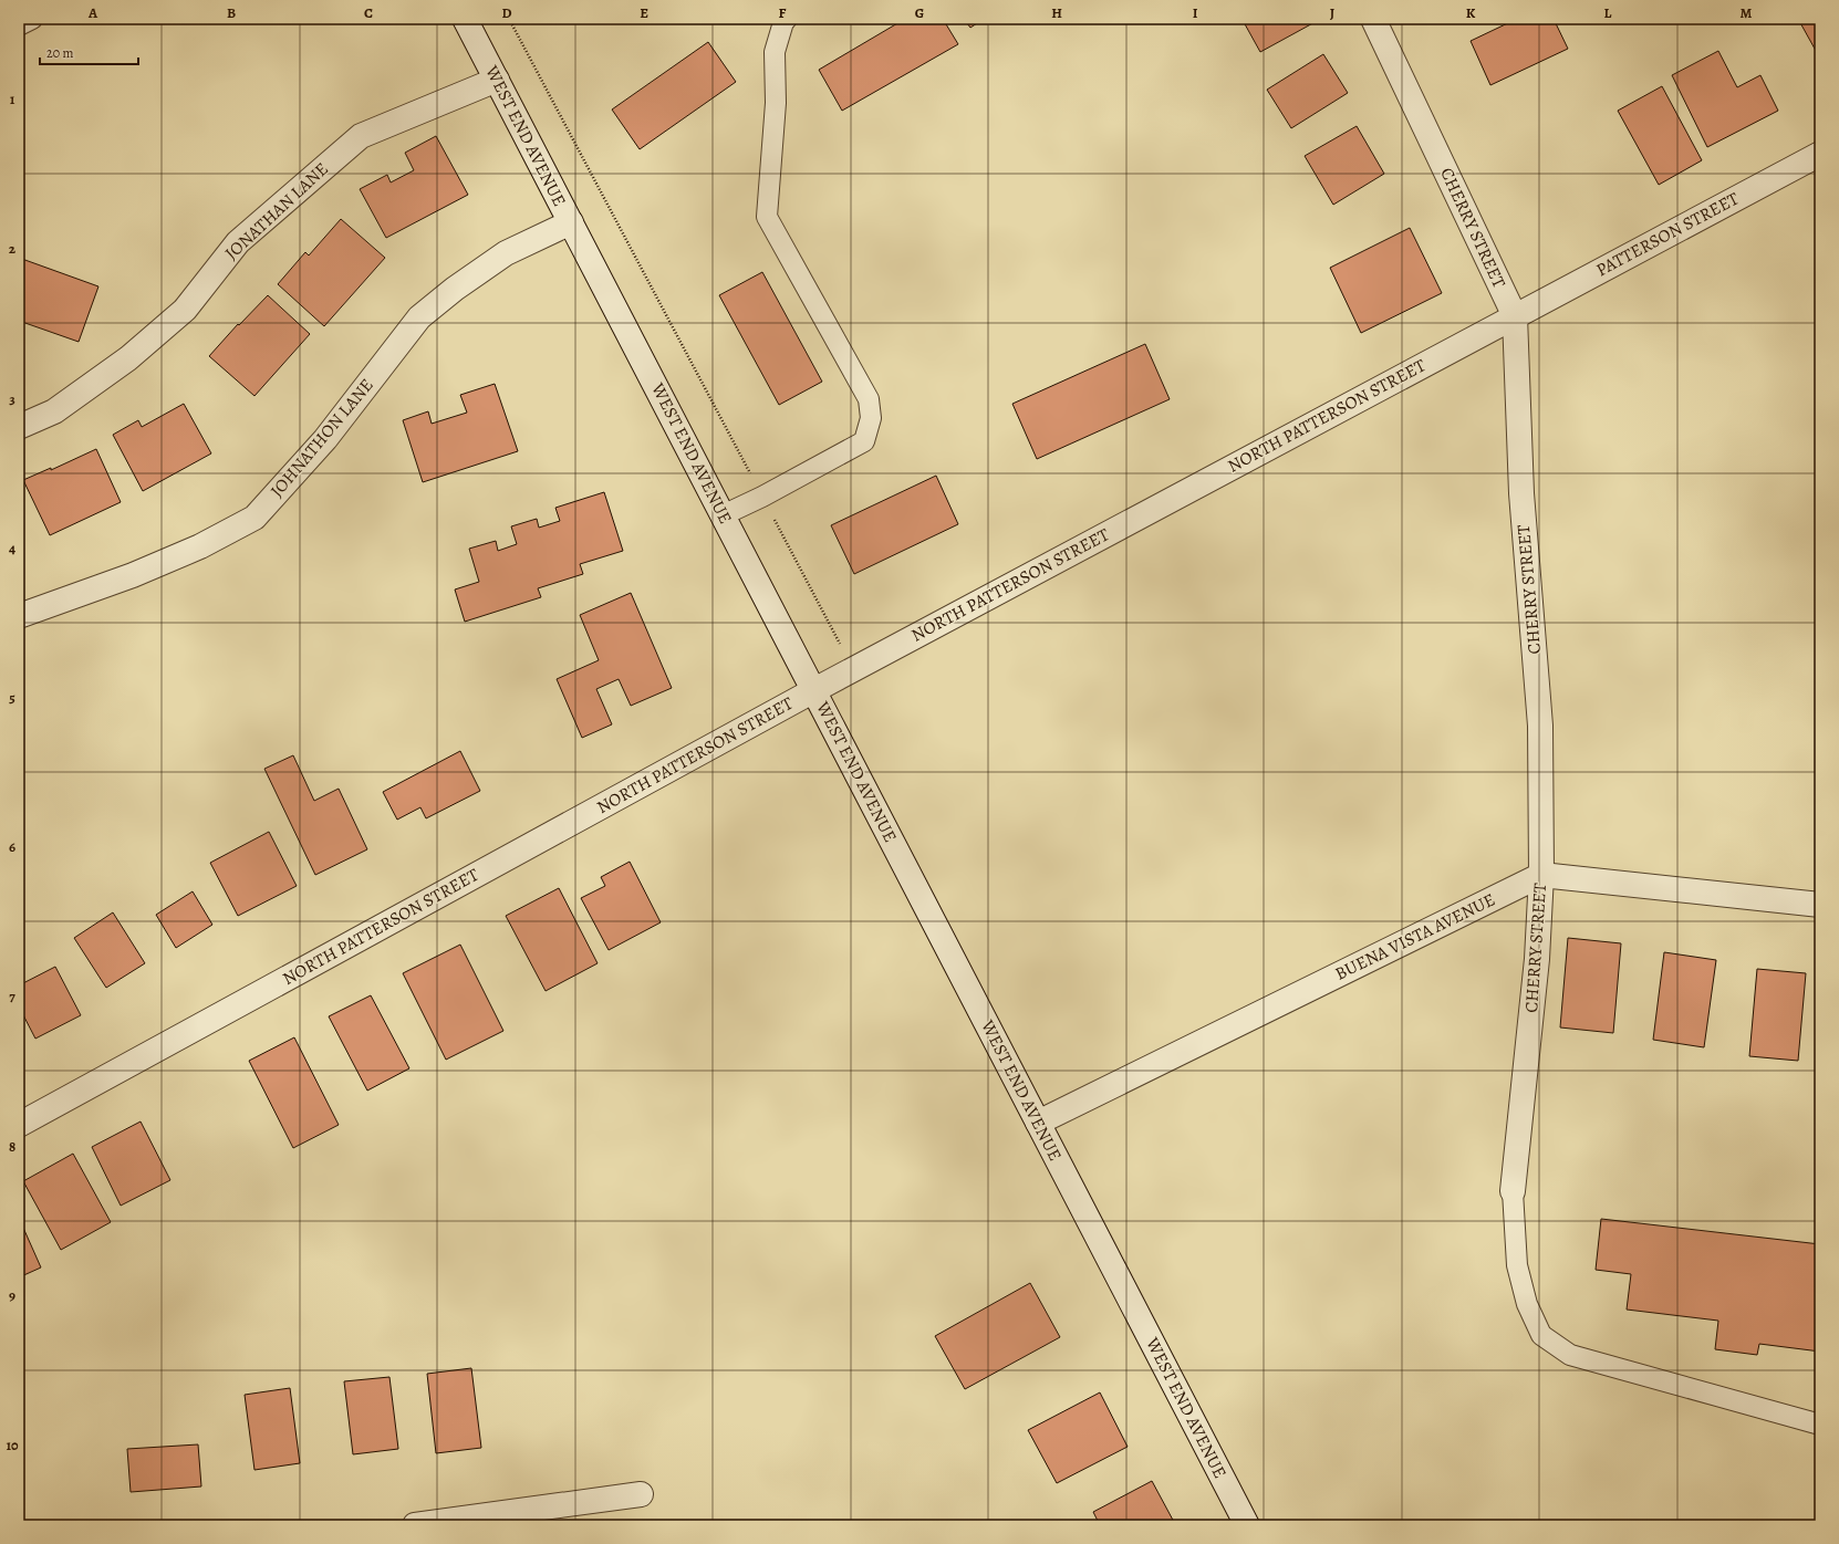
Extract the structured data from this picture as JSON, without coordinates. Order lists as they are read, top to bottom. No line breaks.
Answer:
{"streets":{"street":["WEST END AVENUE","JONATHAN LANE","CHERRY STREET","PATTERSON STREET","NORTH PATTERSON STREET","JOHNATHON LANE","BUENA VISTA AVENUE"]},"crossings":[["WEST END AVENUE","JONATHAN LANE"],["WEST END AVENUE","NORTH PATTERSON STREET"],["WEST END AVENUE","JOHNATHON LANE"],["WEST END AVENUE","BUENA VISTA AVENUE"],["CHERRY STREET","PATTERSON STREET"],["CHERRY STREET","NORTH PATTERSON STREET"],["CHERRY STREET","BUENA VISTA AVENUE"],["PATTERSON STREET","NORTH PATTERSON STREET"]],"scale_bar":"20 m","grid":{"columns":["A","B","C","D","E","F","G","H","I","J","K","L","M"],"rows":["1","2","3","4","5","6","7","8","9","10"]}}
